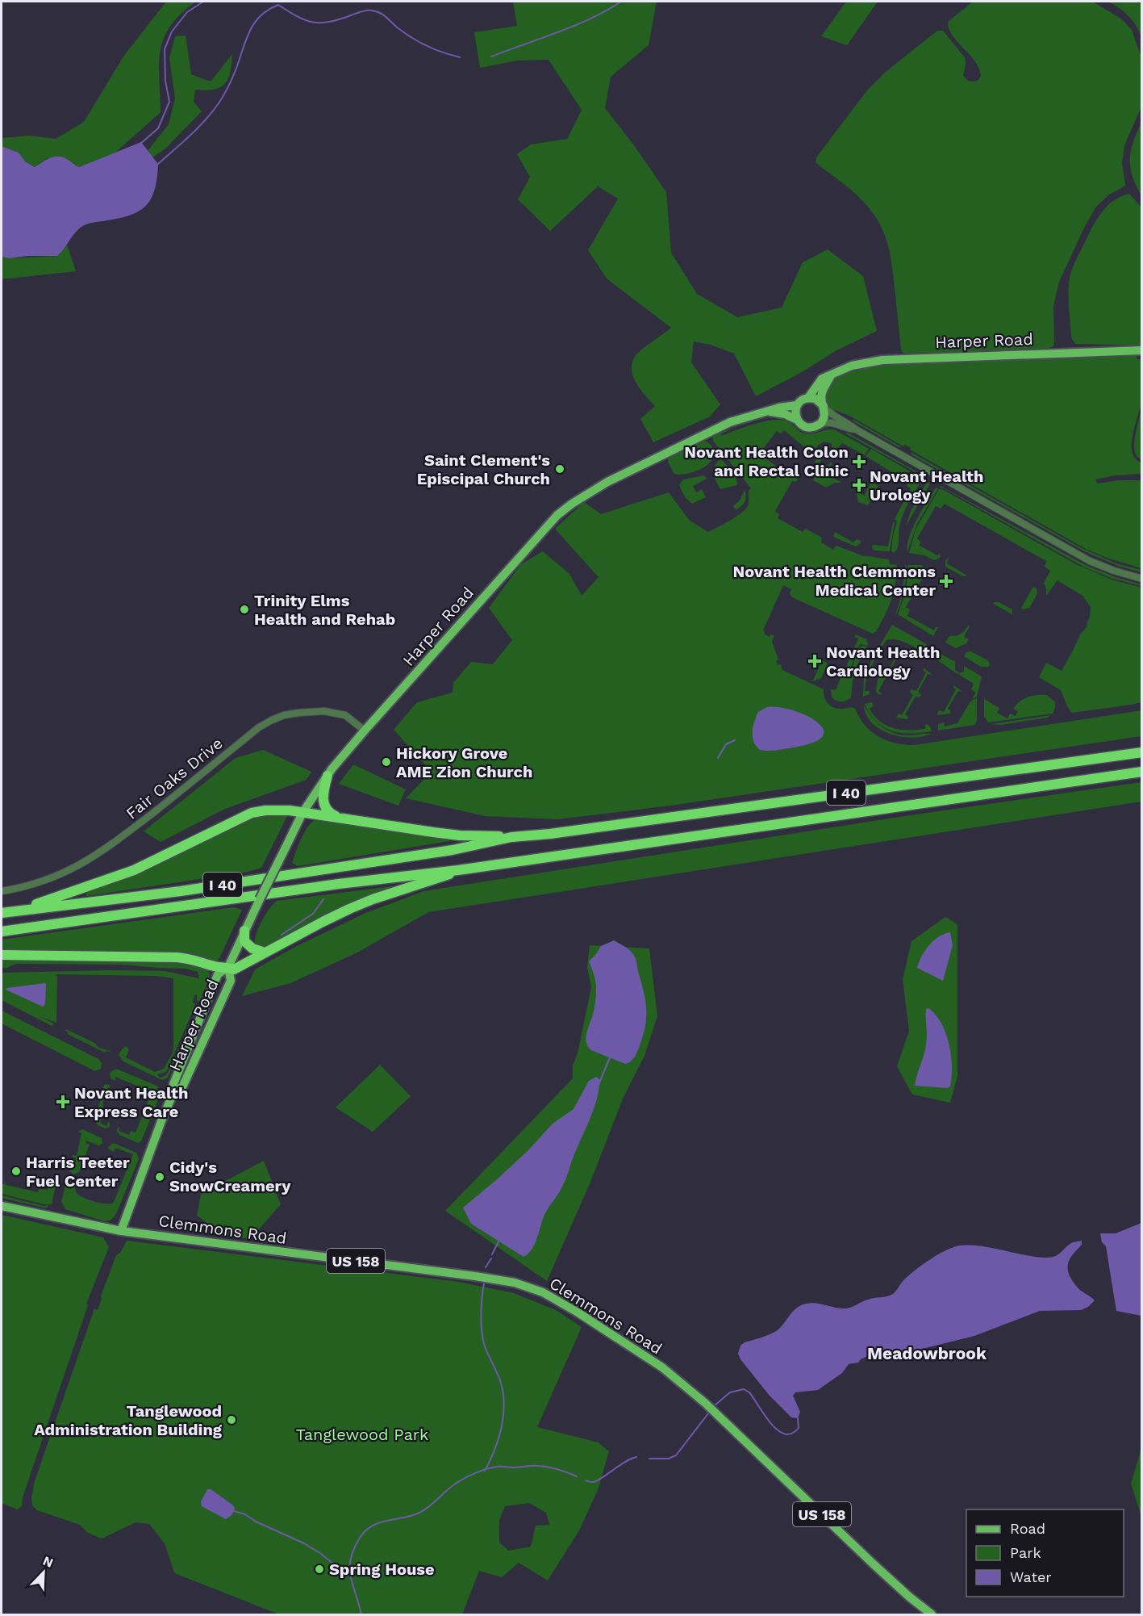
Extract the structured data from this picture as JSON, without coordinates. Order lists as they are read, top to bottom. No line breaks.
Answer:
{"streets":{"highway":["I 40"],"main road":["Harper Road","Clemmons Road","US 158"],"street":["Fair Oaks Drive"]},"crossings":[["Harper Road","Fair Oaks Drive"],["Harper Road","Clemmons Road"]],"districts":["Meadowbrook"],"parks":["Tanglewood Park"],"places":{"health":["Novant Health Colon and Rectal Clinic","Novant Health Urology","Novant Health Clemmons Medical Center","Novant Health Cardiology","Novant Health Express Care"],"other":["Saint Clement's Episcipal Church","Trinity Elms Health and Rehab","Hickory Grove AME Zion Church","Harris Teeter Fuel Center","Cidy's SnowCreamery","Tanglewood Administration Building","Spring House"]},"legend":["Road","Park","Water"],"north":"top right"}
